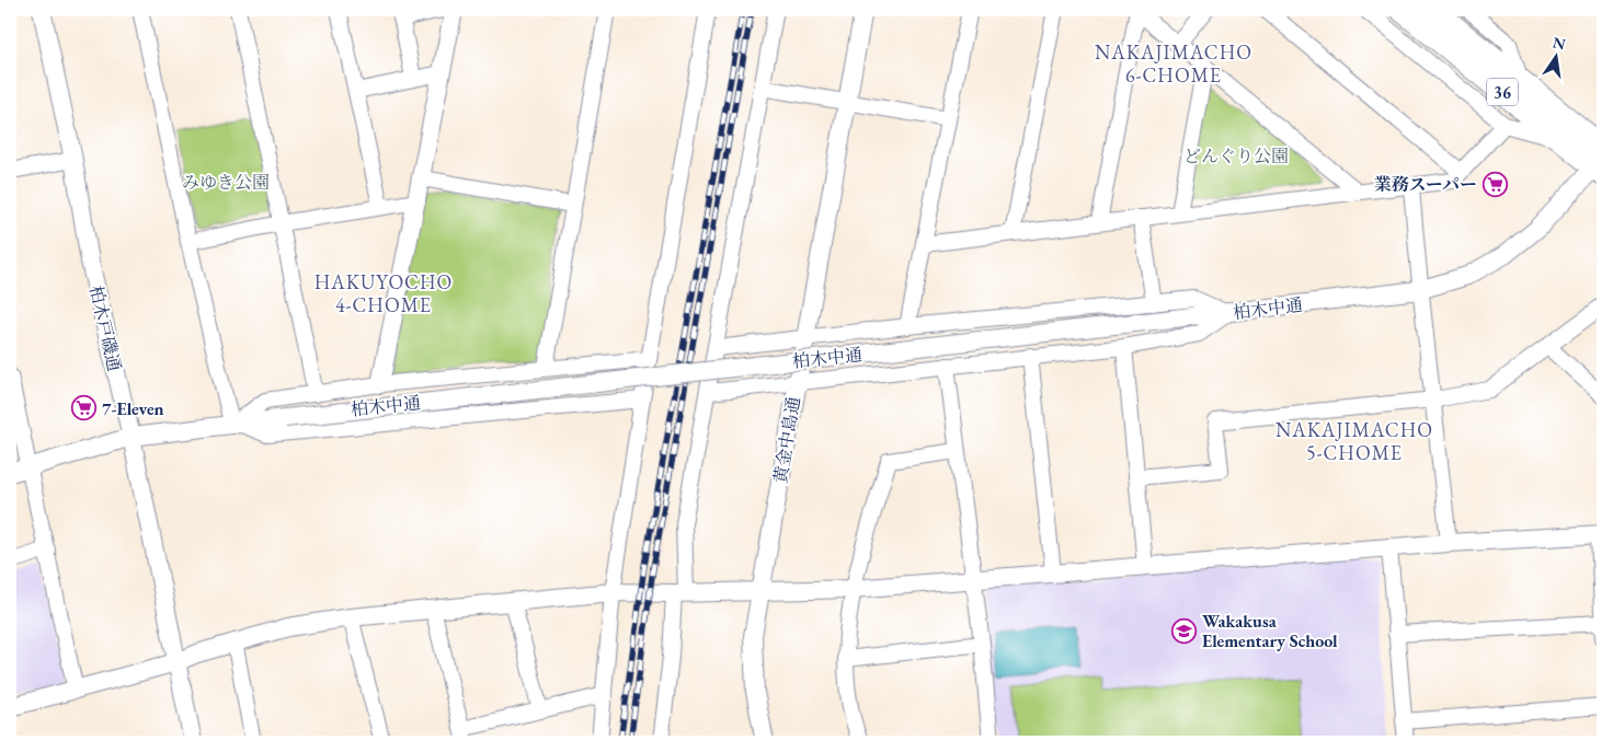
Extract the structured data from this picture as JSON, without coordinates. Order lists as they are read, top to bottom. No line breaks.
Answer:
{"streets":{"highway":["36"],"street":["柏木中通","柏木戸磯通","黄金中島通"]},"crossings":[["36","柏木中通"],["柏木中通","柏木戸磯通"]],"districts":["NAKAJIMACHO 6-CHOME","HAKUYOCHO 4-CHOME","NAKAJIMACHO 5-CHOME"],"parks":["どんぐり公園","みゆき公園"],"places":{"supermarket":["業務スーパー","7-Eleven"],"school or university":["Wakakusa Elementary School"]},"north":"top"}
